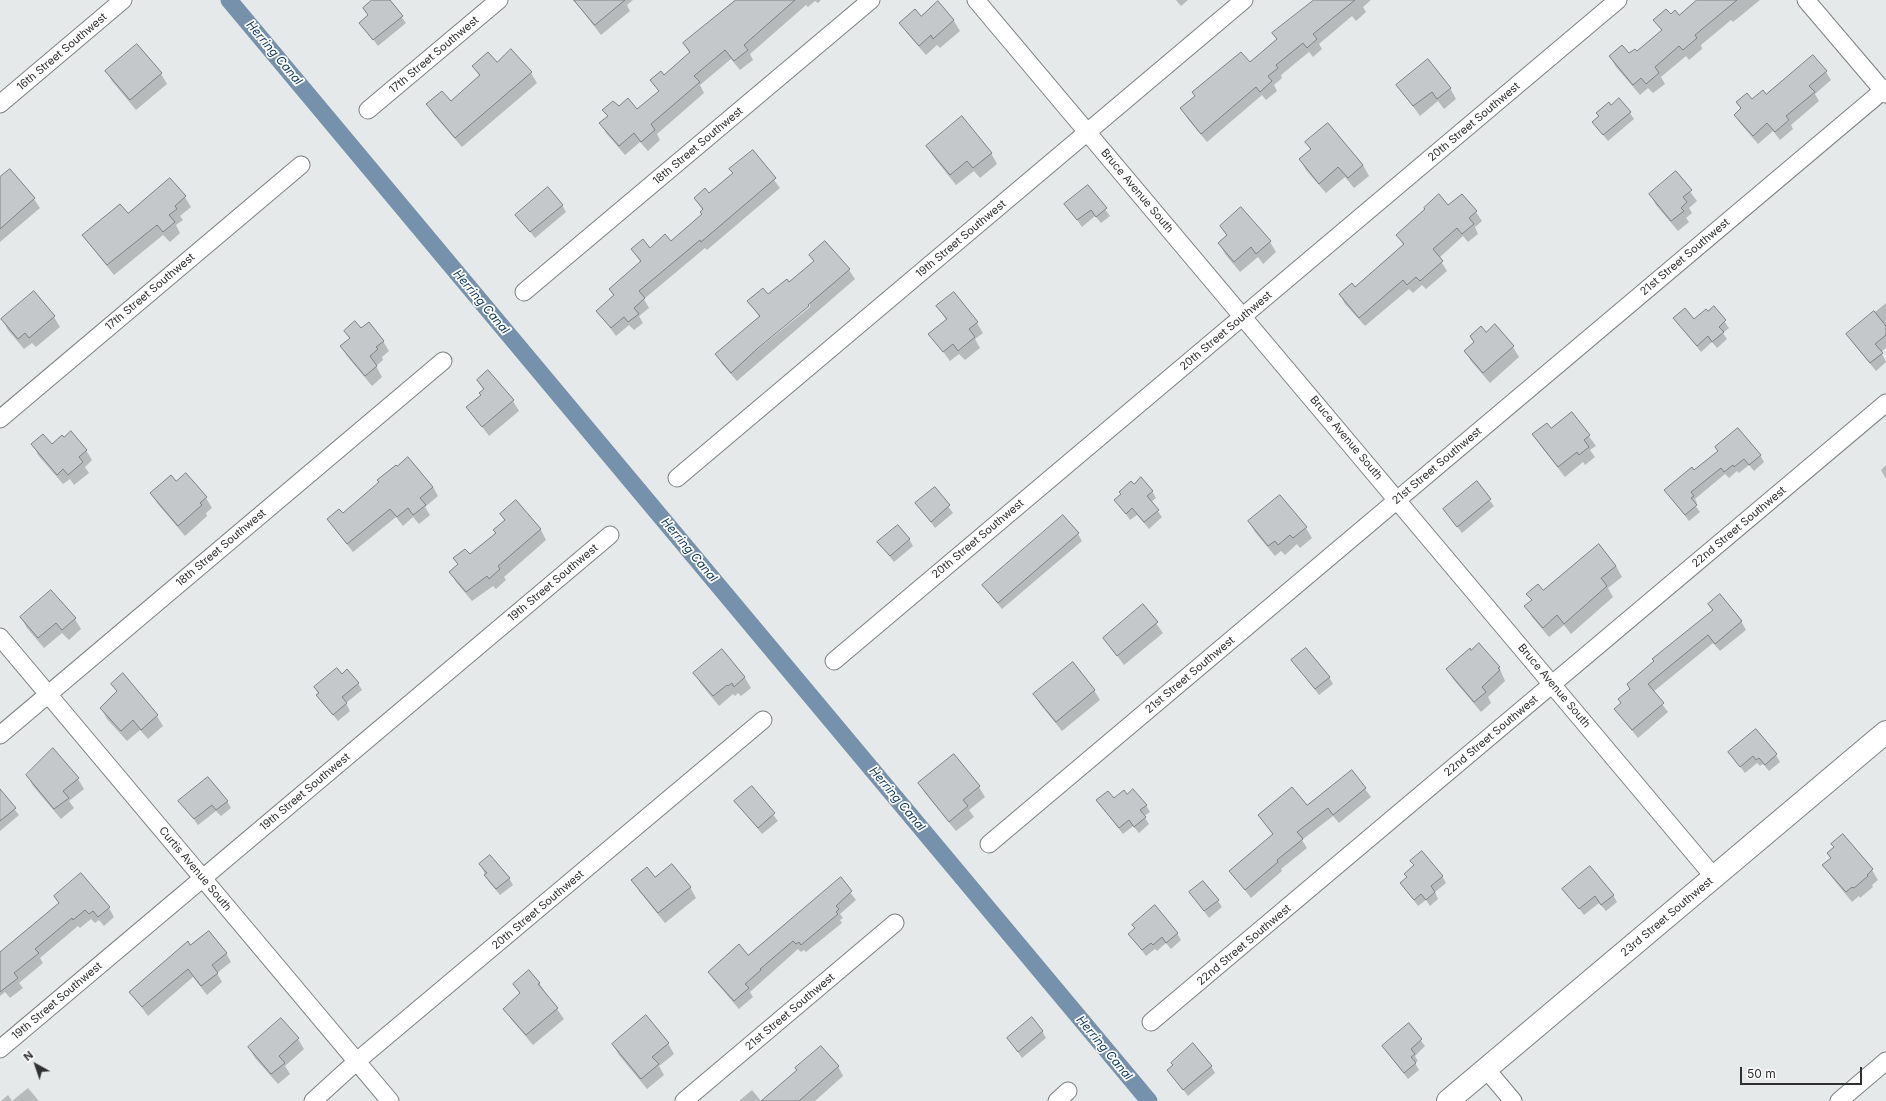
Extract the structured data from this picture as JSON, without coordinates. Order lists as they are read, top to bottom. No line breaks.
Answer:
{"streets":{"street":["16th Street Southwest","17th Street Southwest","20th Street Southwest","18th Street Southwest","Bruce Avenue South","19th Street Southwest","21st Street Southwest","22nd Street Southwest","Curtis Avenue South","23rd Street Southwest"]},"crossings":[["20th Street Southwest","Bruce Avenue South"],["20th Street Southwest","Curtis Avenue South"],["18th Street Southwest","Curtis Avenue South"],["Bruce Avenue South","19th Street Southwest"],["Bruce Avenue South","21st Street Southwest"],["Bruce Avenue South","22nd Street Southwest"],["Bruce Avenue South","23rd Street Southwest"],["19th Street Southwest","Curtis Avenue South"]],"water":["Herring Canal"],"scale_bar":"50 m","north":"top left"}
